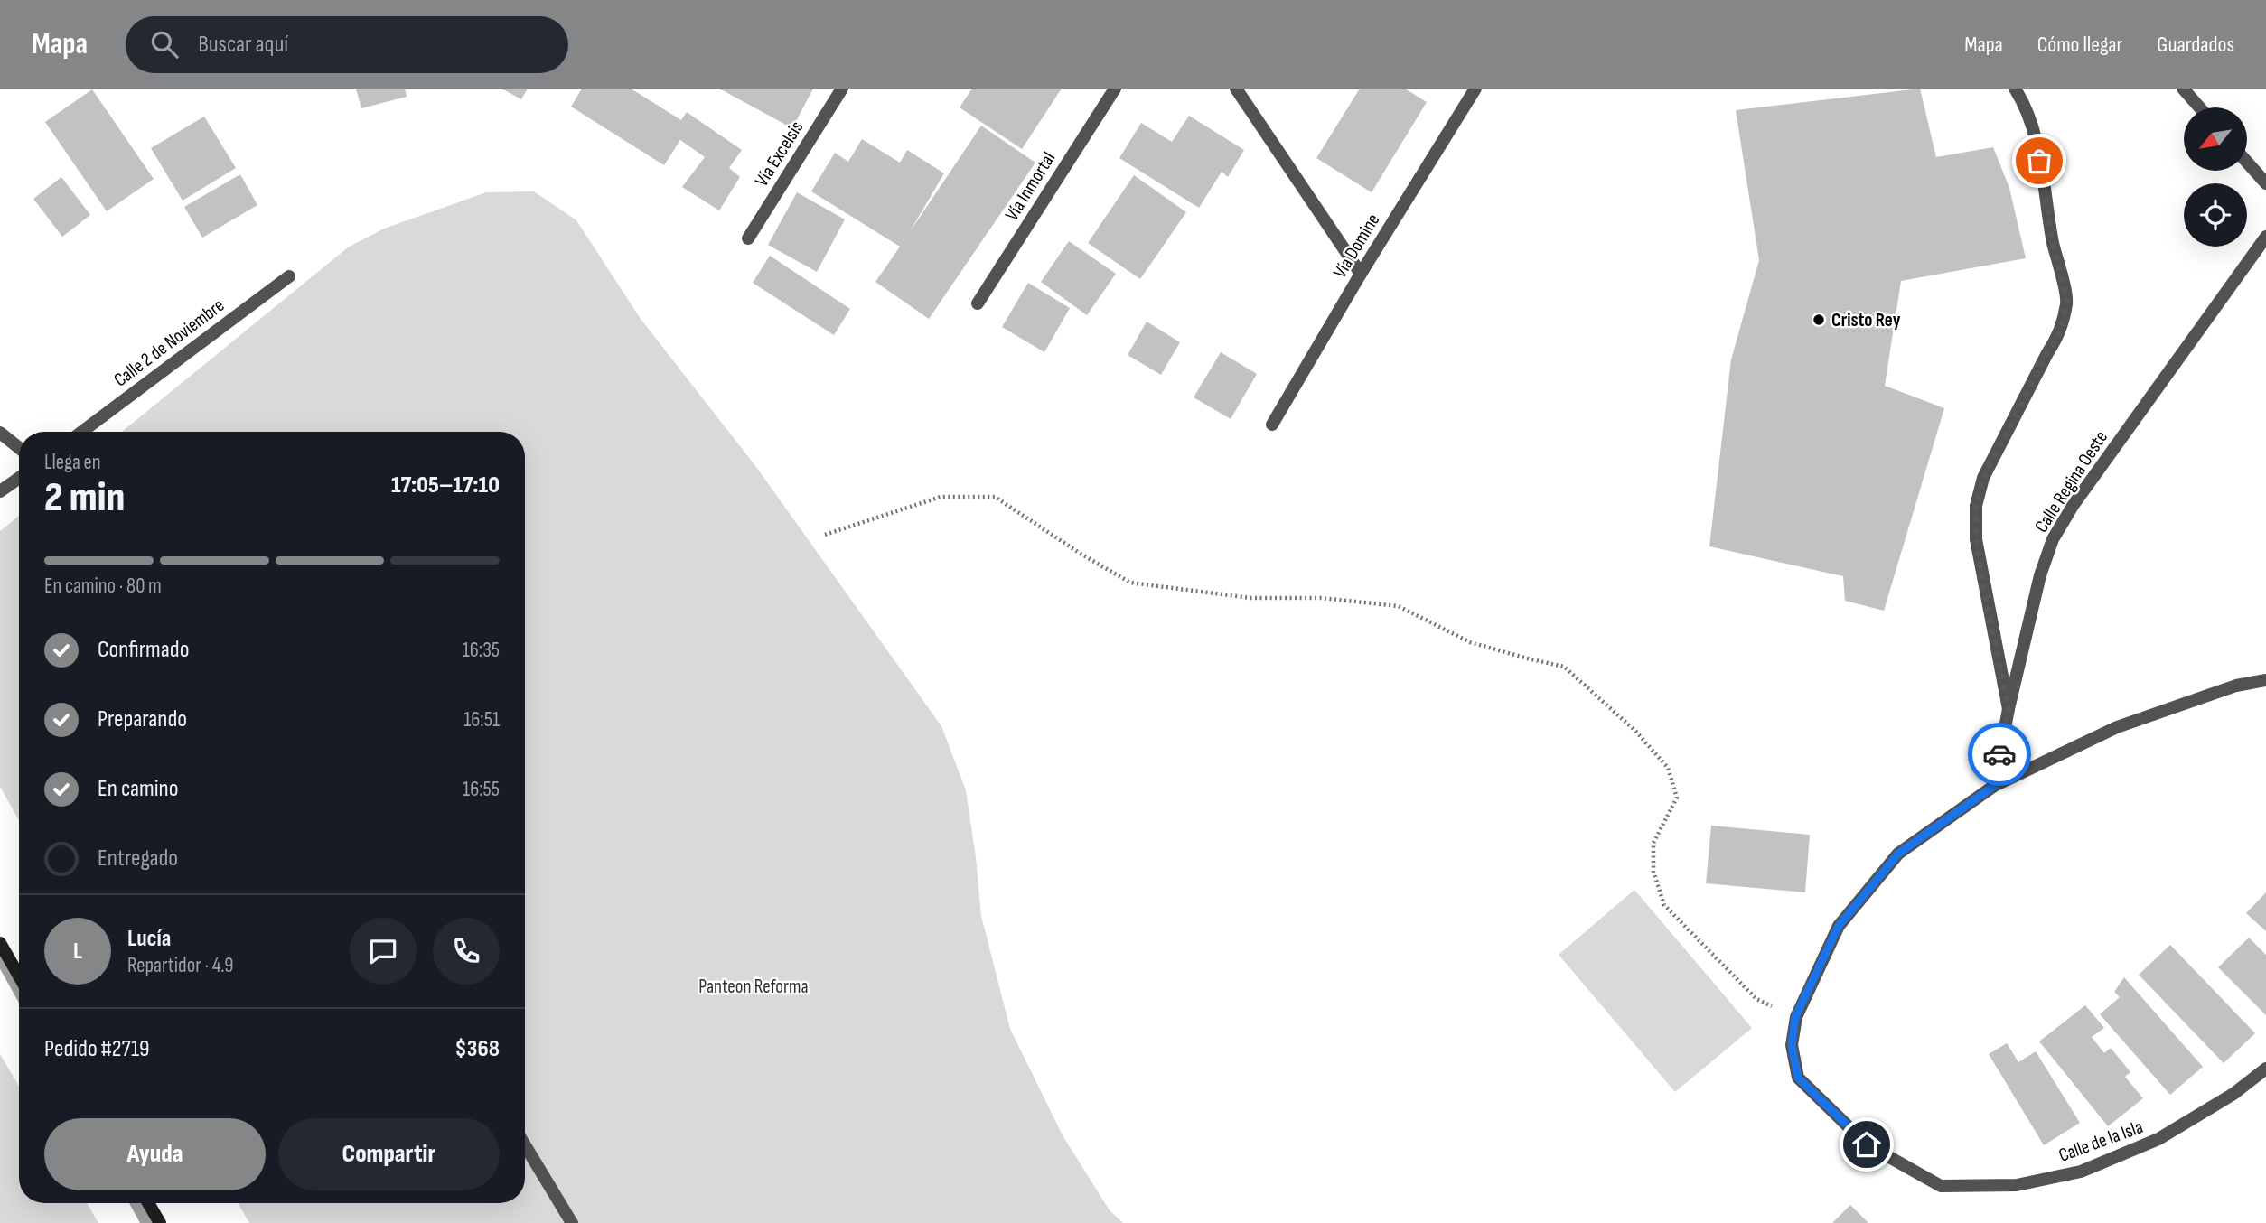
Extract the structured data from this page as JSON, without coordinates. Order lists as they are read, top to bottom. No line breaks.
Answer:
{"streets":{"street":["Vía Excelsis","Vía Inmortal","Vía Domine","Calle 2 de Noviembre","Calle Regina Oeste","Calle de la Isla"]},"crossings":[["Calle Regina Oeste","Calle de la Isla"]],"parks":["Panteon Reforma"],"places":["Cristo Rey"],"north":"bottom left","page":{"header":"Mapa","search":"Buscar aquí","nav":["Mapa","Cómo llegar","Guardados"],"heading":["2 min","Llega en","17:05–17:10"],"panel":["Lucía","Repartidor · 4.9","Pedido #2719","$368"],"bar":"En camino · 80 m","list":[["Confirmado","16:35"],["Preparando","16:51"],["En camino","16:55"],"Entregado"],"round":"L","buttons":["Ayuda","Compartir"]}}
